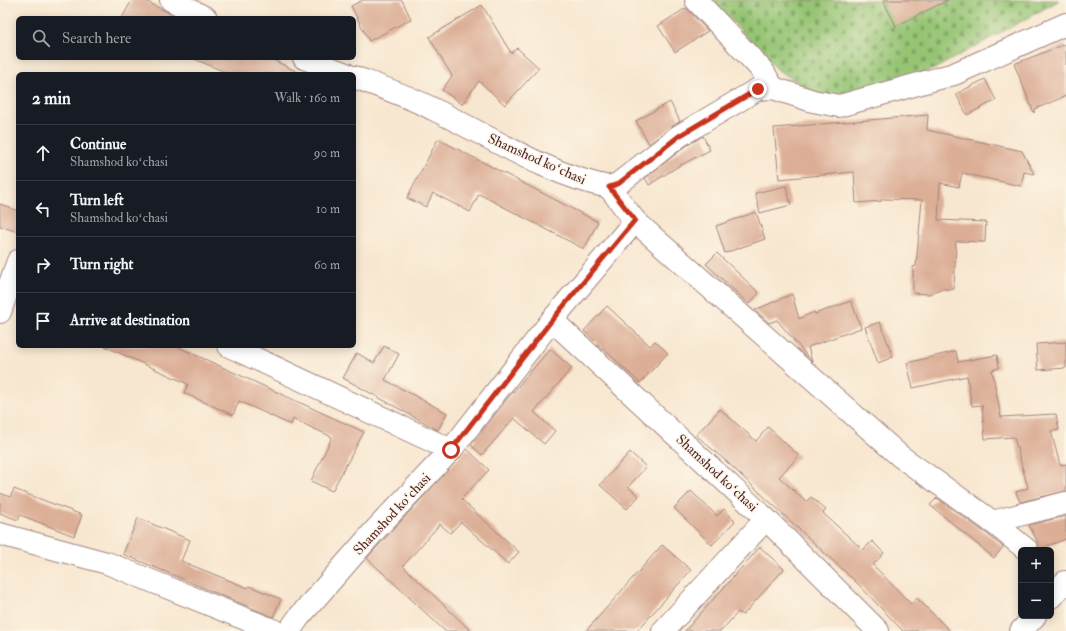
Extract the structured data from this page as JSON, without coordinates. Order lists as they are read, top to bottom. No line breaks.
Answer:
{"streets":{"street":["Shamshod koʻchasi"]},"page":{"search":"Search here","heading":["2 min","Walk · 160 m"],"list":[["Continue","Shamshod koʻchasi","90 m"],["Turn left","Shamshod koʻchasi","10 m"],["Turn right","60 m"],"Arrive at destination"],"map_buttons":["+","−"]}}
